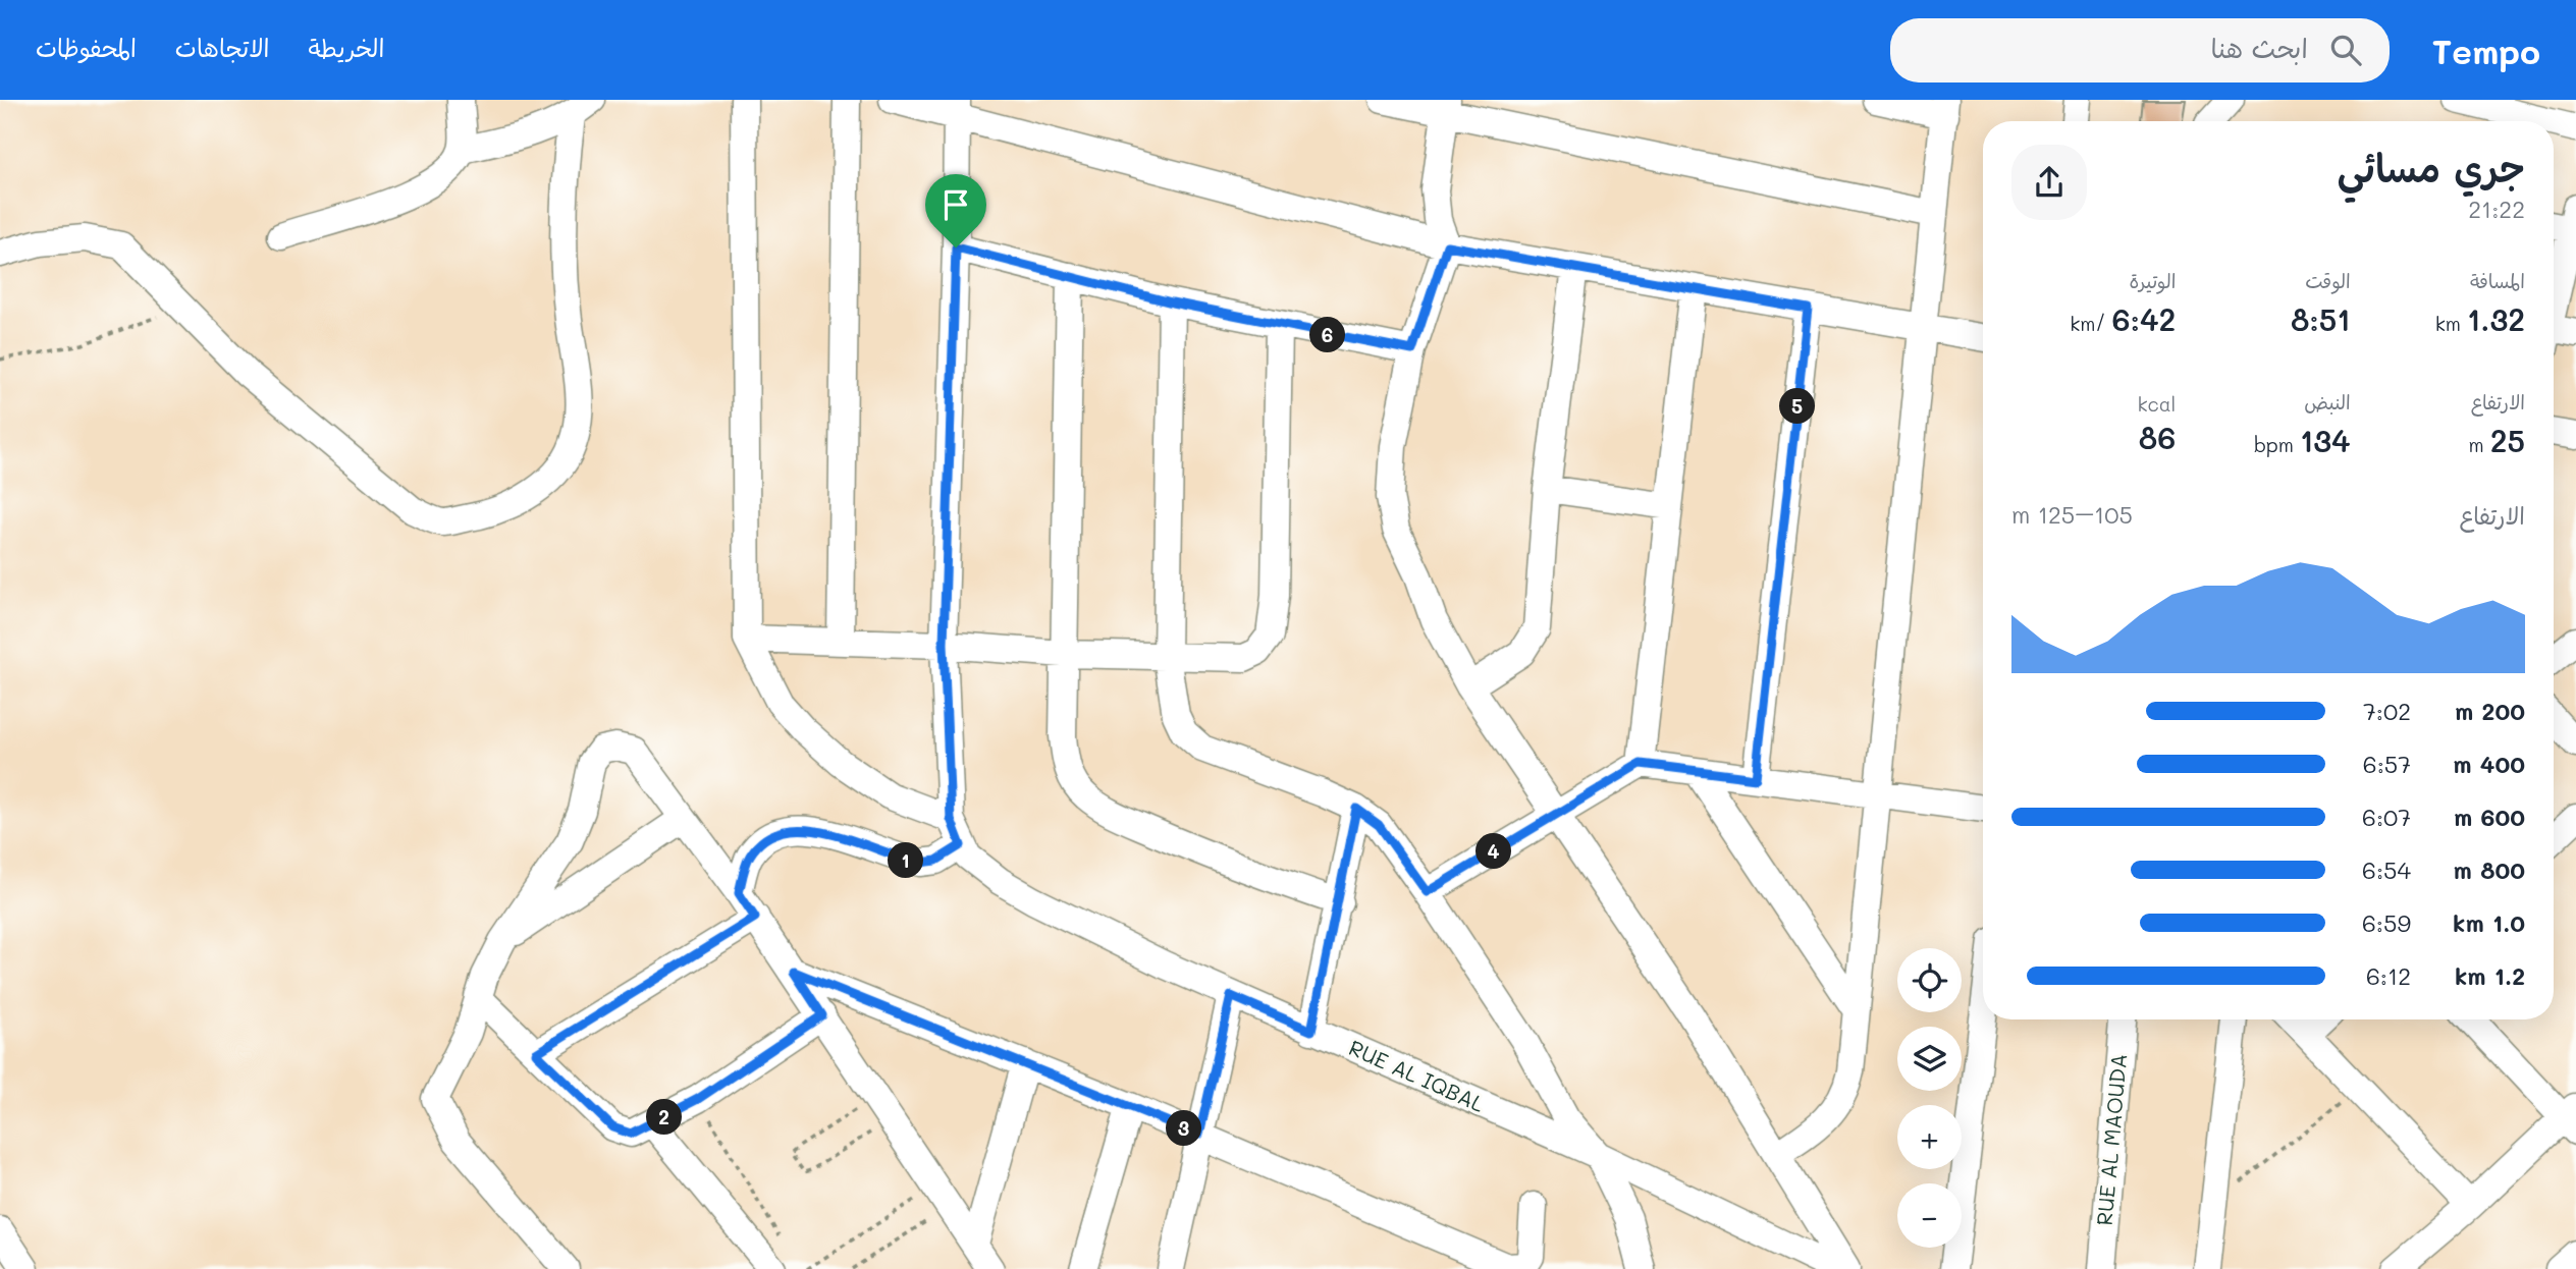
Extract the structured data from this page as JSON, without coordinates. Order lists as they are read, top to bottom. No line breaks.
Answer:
{"streets":{"street":["RUE AL IQBAL","RUE AL MAOUDA"]},"page":{"header":"Tempo","search":"ابحث هنا","nav":["الخريطة","الاتجاهات","المحفوظات"],"heading":["جري مسائي","21:22"],"stats":[["المسافة","1.32 km"],["الوقت","8:51"],["الوتيرة","6:42 /km"],["الارتفاع","25 m"],["النبض","134 bpm"],["kcal","86"]],"pins":["6","5","4","1","2","3"],"chart":["الارتفاع","105–125 m"],"list":[{"name":"200 m","note":"7:02"},{"name":"400 m","note":"6:57"},{"name":"600 m","note":"6:07"},{"name":"800 m","note":"6:54"},{"name":"1.0 km","note":"6:59"},{"name":"1.2 km","note":"6:12"}],"map_buttons":["+","−"]}}
